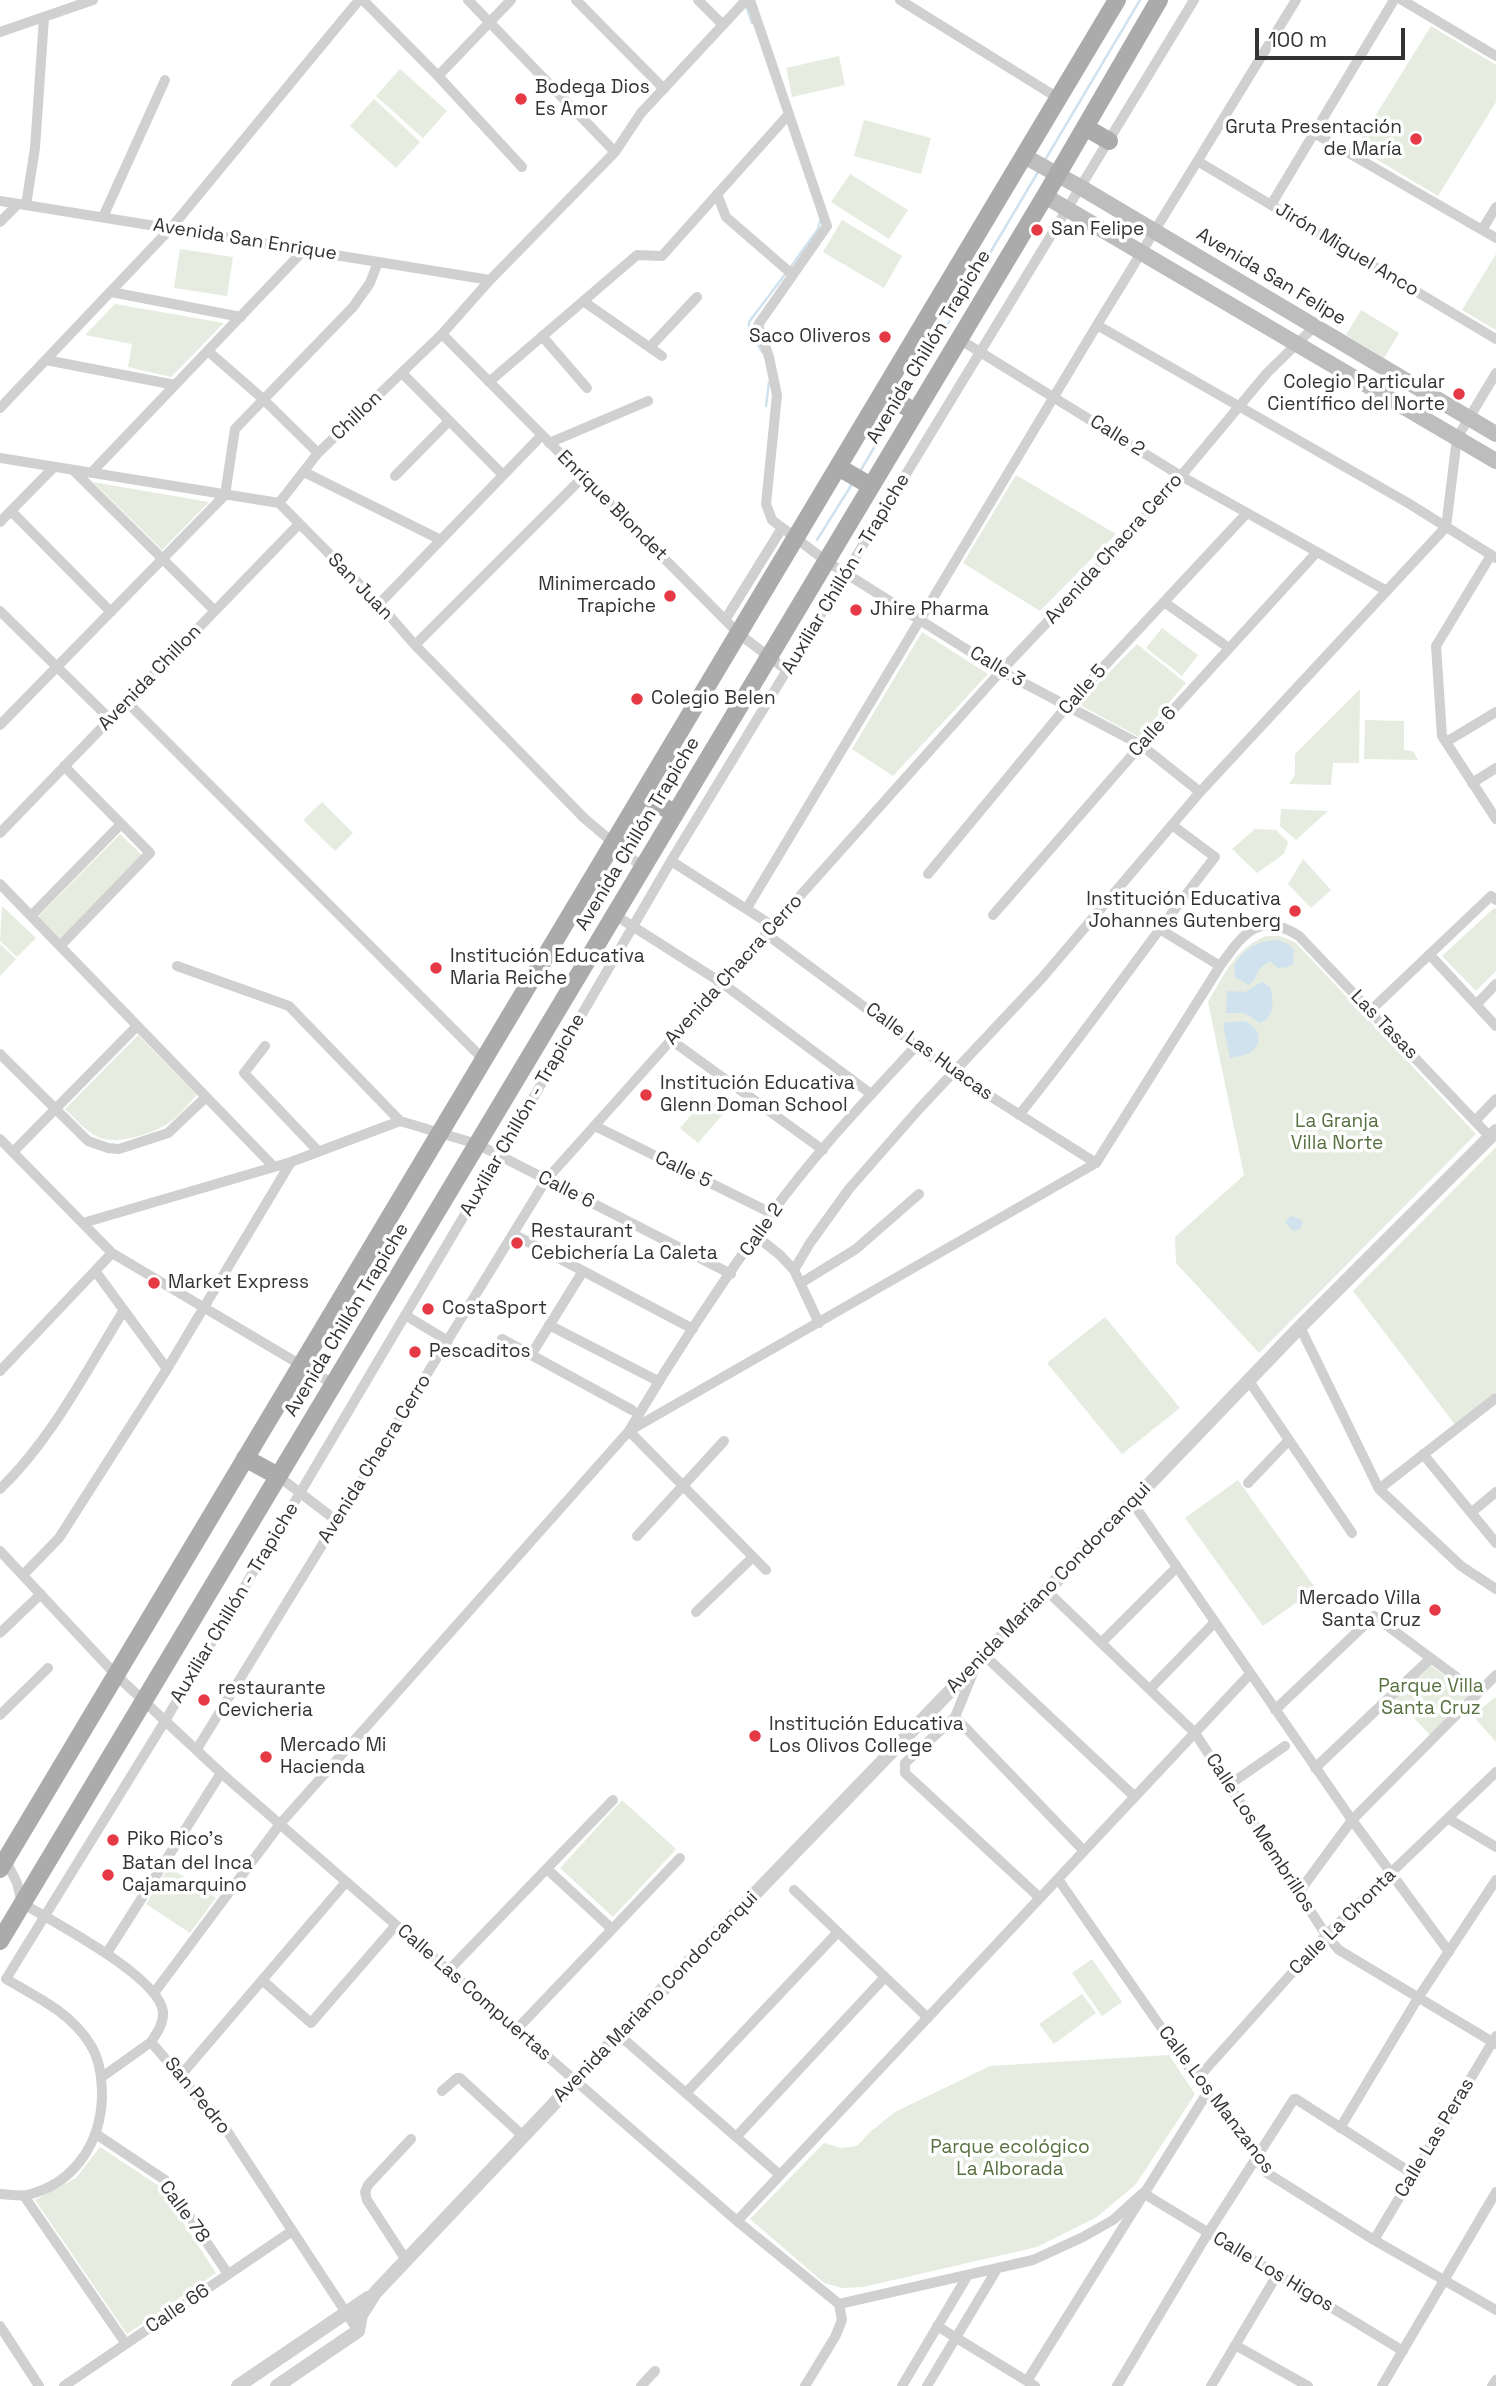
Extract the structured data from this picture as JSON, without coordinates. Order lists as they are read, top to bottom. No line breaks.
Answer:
{"streets":{"main road":["Avenida San Felipe","Avenida Chillón Trapiche"],"street":["Avenida San Enrique","Jirón Miguel Anco","Chillon","Calle 2","Enrique Blondet","Avenida Chacra Cerro","Auxiliar Chillón - Trapiche","San Juan","Calle 3","Avenida Chillon","Calle 5","Calle 6","Las Tasas","Calle Las Huacas","Avenida Mariano Condorcanqui","Calle Los Membrillos","Calle La Chonta","Calle Las Compuertas","San Pedro","Calle Los Manzanos","Calle Las Peras","Calle 78","Calle Los Higos","Calle 66"]},"crossings":[["Avenida San Enrique","Chillon"],["Avenida San Felipe","Avenida Chillón Trapiche"],["Avenida San Felipe","Avenida Chacra Cerro"],["Avenida San Felipe","Auxiliar Chillón - Trapiche"],["Avenida Chillón Trapiche","Calle 2"],["Avenida Chillón Trapiche","Enrique Blondet"],["Avenida Chillón Trapiche","San Juan"],["Avenida Chillón Trapiche","Calle 3"],["Avenida Chillón Trapiche","Calle 6"],["Avenida Chillón Trapiche","Calle Las Compuertas"],["Chillon","Enrique Blondet"],["Chillon","San Juan"],["Calle 2","Avenida Chacra Cerro"],["Calle 2","Auxiliar Chillón - Trapiche"],["Calle 2","Calle 5"],["Calle 2","Calle 6"],["Calle 2","Calle Las Huacas"],["Enrique Blondet","Auxiliar Chillón - Trapiche"],["Avenida Chacra Cerro","Calle 3"],["Avenida Chacra Cerro","Calle 5"],["Avenida Chacra Cerro","Calle 6"],["Avenida Chacra Cerro","Calle Las Huacas"],["Avenida Chacra Cerro","Calle Las Compuertas"],["Auxiliar Chillón - Trapiche","Calle 3"],["Auxiliar Chillón - Trapiche","Calle 6"],["Auxiliar Chillón - Trapiche","Calle Las Huacas"],["Auxiliar Chillón - Trapiche","Calle Las Compuertas"],["San Juan","Avenida Chillon"],["Calle 3","Calle 5"],["Calle 3","Calle 6"],["Las Tasas","Avenida Mariano Condorcanqui"],["Avenida Mariano Condorcanqui","Calle Los Membrillos"],["Avenida Mariano Condorcanqui","Calle Las Compuertas"],["Avenida Mariano Condorcanqui","San Pedro"],["Calle Los Membrillos","Calle La Chonta"],["Calle Los Membrillos","Calle Las Peras"],["Calle La Chonta","Calle Los Manzanos"],["San Pedro","Calle 66"],["Calle Los Manzanos","Calle Las Peras"],["Calle 78","Calle 66"]],"parks":["La Granja Villa Norte","Parque Villa Santa Cruz","Parque ecológico La Alborada"],"places":["Bodega Dios Es Amor","Gruta Presentación de María","San Felipe","Saco Oliveros","Colegio Particular Científico del Norte","Minimercado Trapiche","Jhire Pharma","Colegio Belen","Institución Educativa Johannes Gutenberg","Institución Educativa Maria Reiche","Institución Educativa Glenn Doman School","Restaurant Cebichería La Caleta","Market Express","CostaSport","Pescaditos","Mercado Villa Santa Cruz","restaurante Cevicheria","Institución Educativa Los Olivos College","Mercado Mi Hacienda","Piko Rico's","Batan del Inca Cajamarquino"],"scale_bar":"100 m"}
